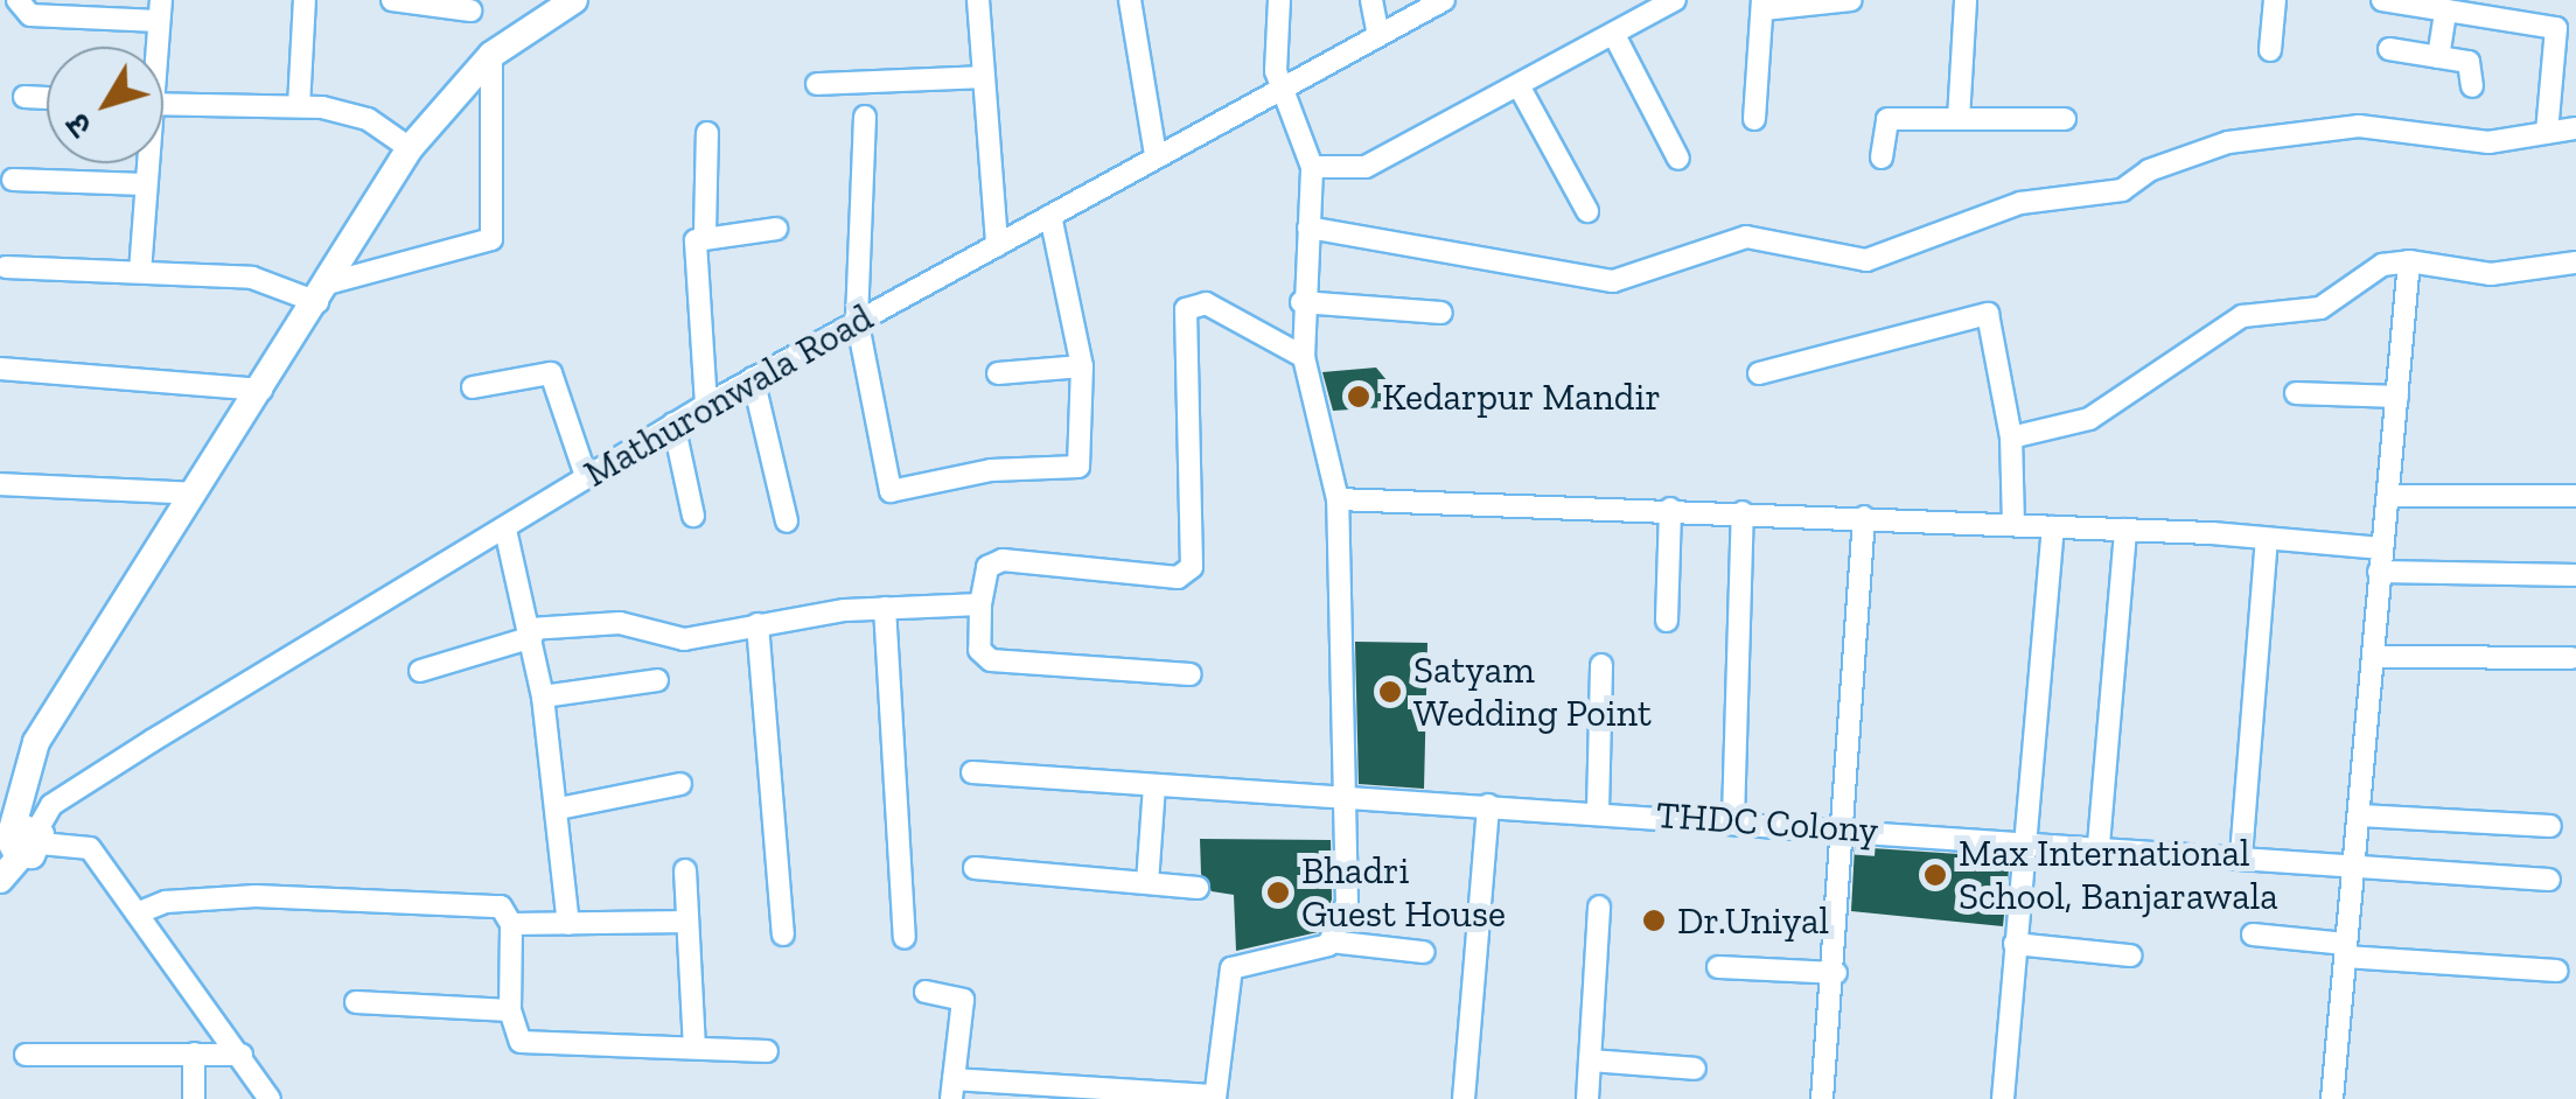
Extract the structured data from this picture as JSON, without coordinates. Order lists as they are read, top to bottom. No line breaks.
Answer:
{"streets":{"street":["Mathuronwala Road","THDC Colony"]},"places":["Kedarpur Mandir","Satyam Wedding Point","Max International School, Banjarawala","Bhadri Guest House","Dr.Uniyal"],"north":"bottom left"}
